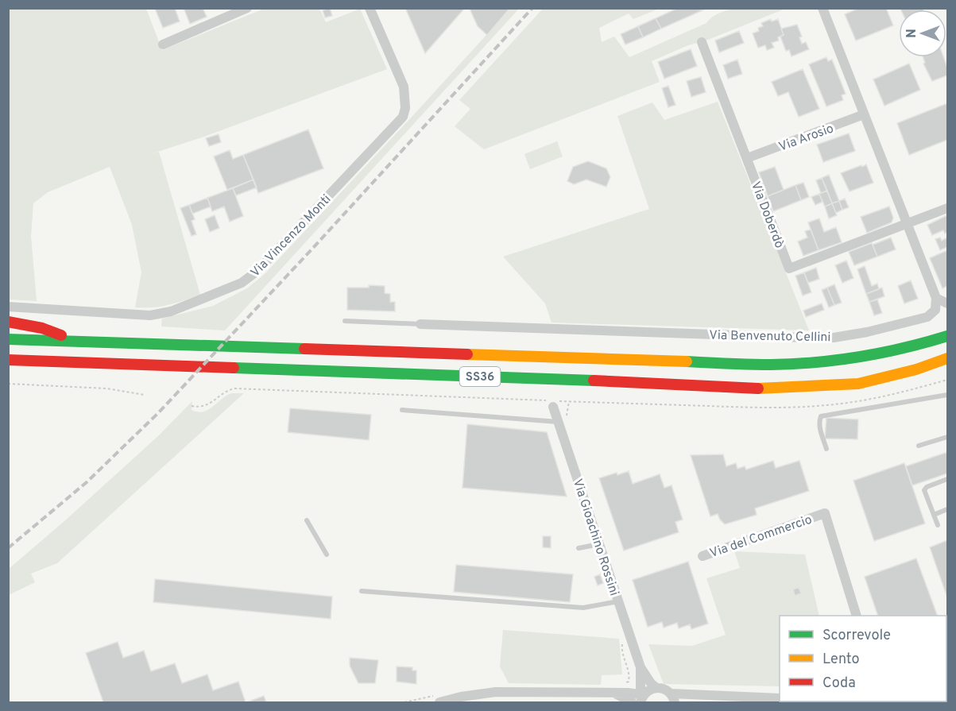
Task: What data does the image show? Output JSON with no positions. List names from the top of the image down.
{
  "streets": {
    "highway": ["SS36"],
    "street": [
      "Via Arosio",
      "Via Doberdò",
      "Via Vincenzo Monti",
      "Via Benvenuto Cellini",
      "Via del Commercio",
      "Via Gioachino Rossini"
    ]
  },
  "crossings": [
    ["Via Arosio", "Via Doberdò"]
  ],
  "legend": ["Scorrevole", "Lento", "Coda"],
  "north": "left"
}
